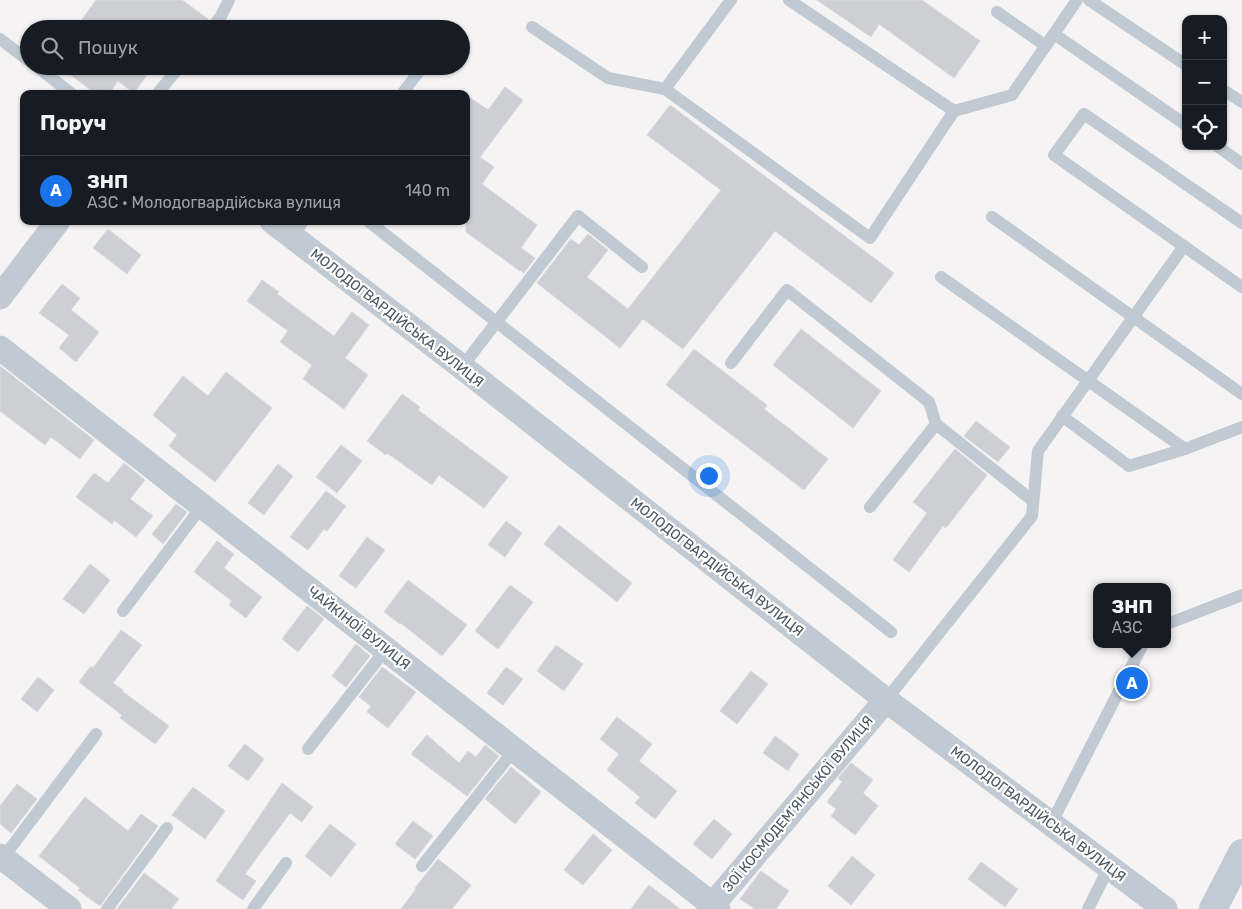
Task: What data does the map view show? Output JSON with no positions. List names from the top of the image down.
{
  "streets": {
    "street": ["МОЛОДОГВАРДІЙСЬКА ВУЛИЦЯ", "ЧАЙКІНОЇ ВУЛИЦЯ", "ЗОЇ КОСМОДЕМ’ЯНСЬКОЇ ВУЛИЦЯ"]
  },
  "crossings": [
    ["МОЛОДОГВАРДІЙСЬКА ВУЛИЦЯ", "ЗОЇ КОСМОДЕМ’ЯНСЬКОЇ ВУЛИЦЯ"],
    ["ЧАЙКІНОЇ ВУЛИЦЯ", "ЗОЇ КОСМОДЕМ’ЯНСЬКОЇ ВУЛИЦЯ"]
  ],
  "page": {
    "map_buttons": ["+", "−"],
    "search": "Пошук",
    "heading": "Поруч",
    "list": [
      {
        "mark": "A",
        "name": "ЗНП",
        "note": "АЗС · Молодогвардійська вулиця",
        "value": "140 m"
      }
    ],
    "popup": ["ЗНП", "АЗС"],
    "pins": "A"
  }
}
